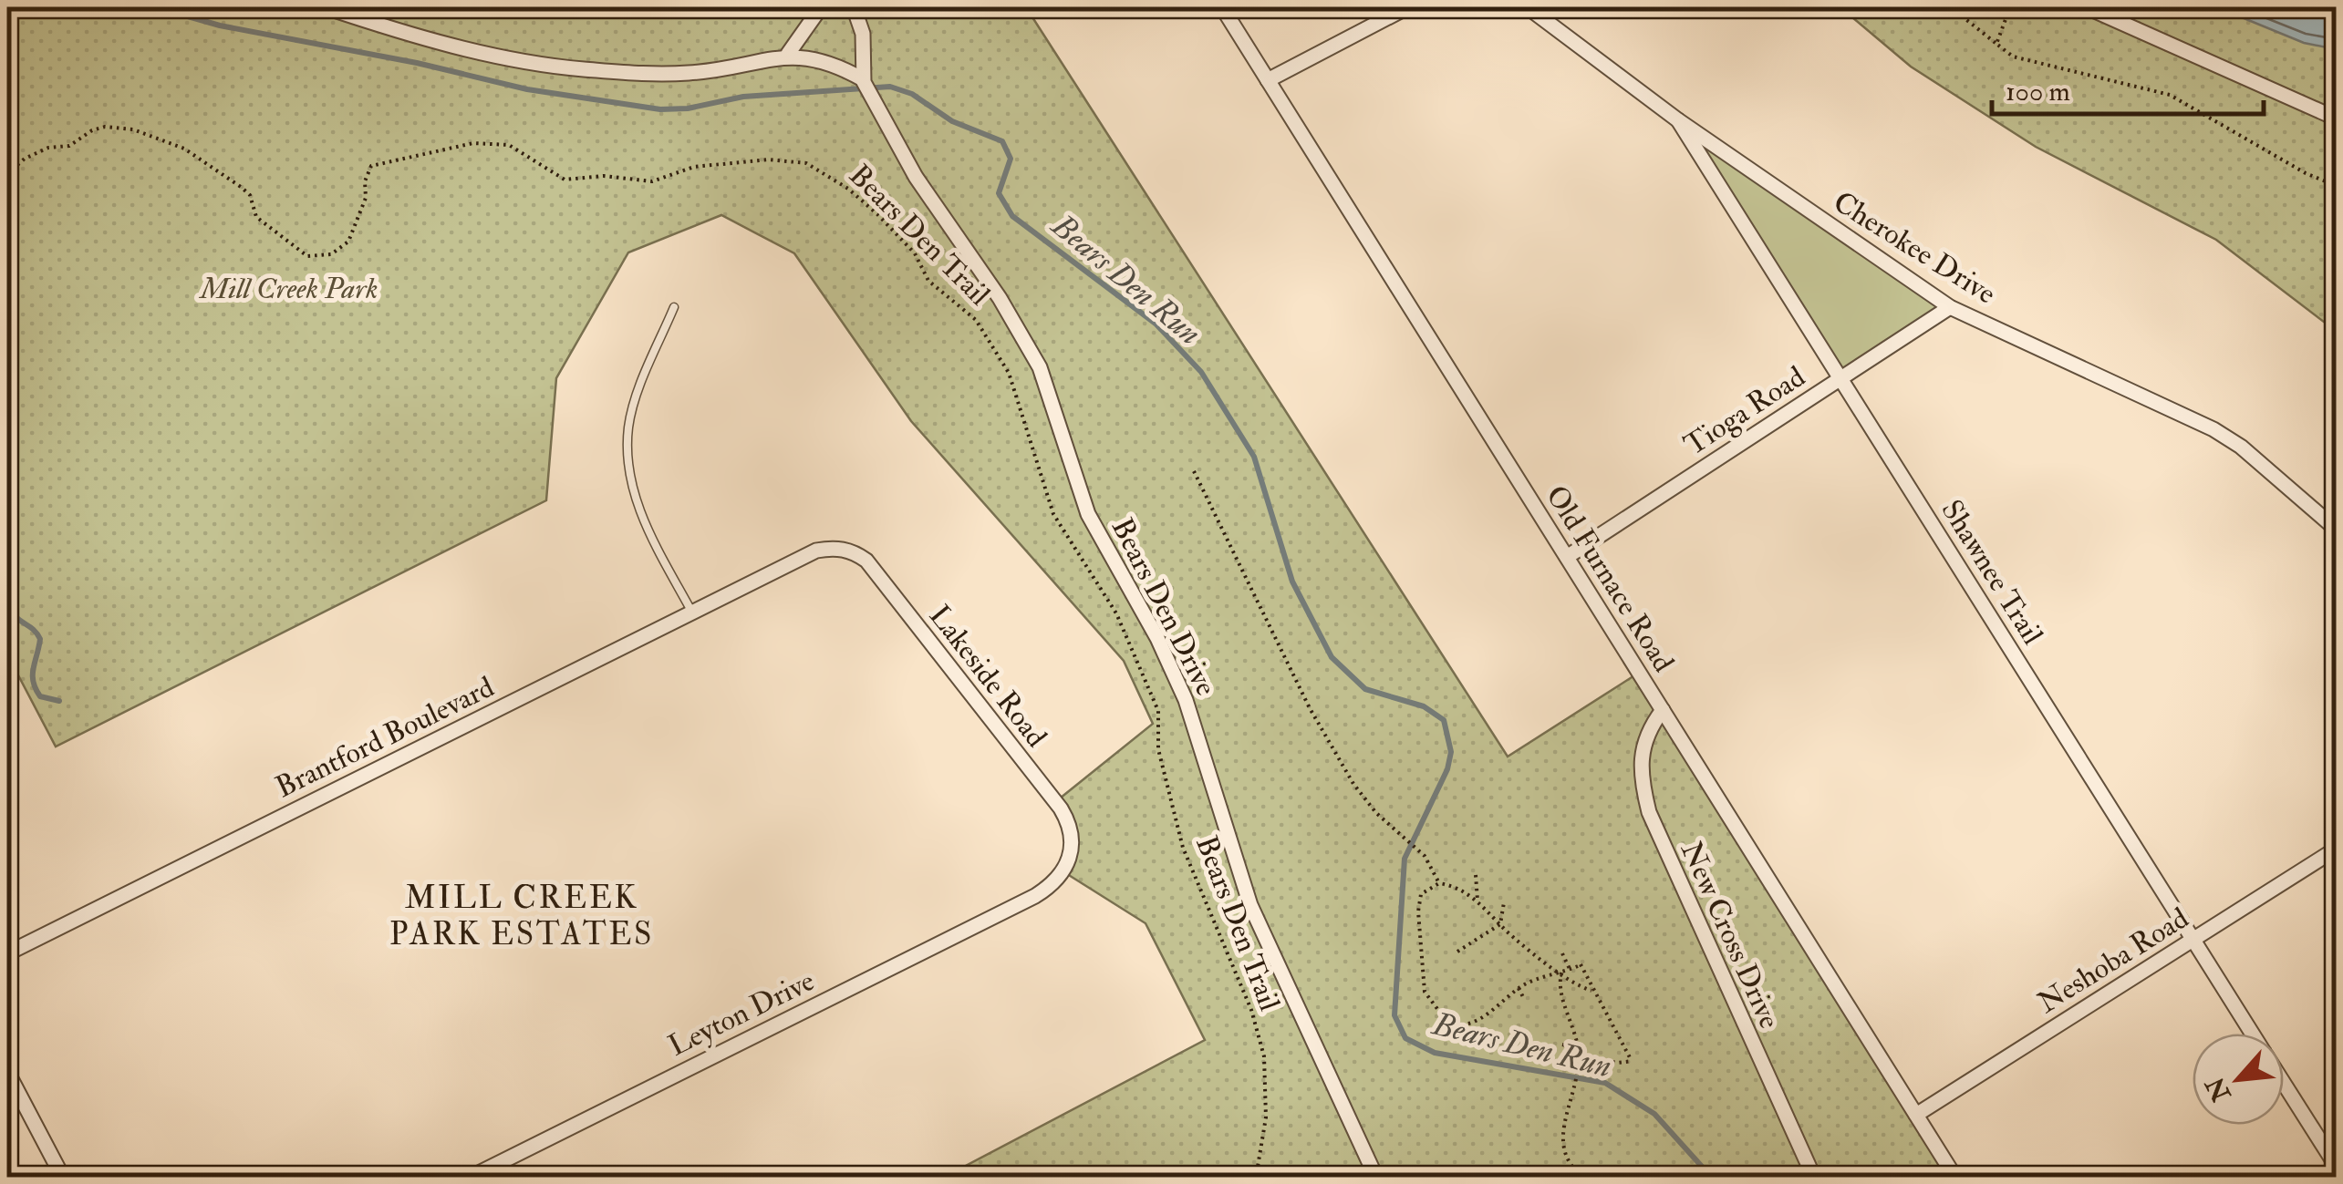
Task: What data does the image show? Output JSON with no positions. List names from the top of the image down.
{
  "streets": {
    "street": [
      "Cherokee Drive",
      "Tioga Road",
      "Shawnee Trail",
      "Old Furnace Road",
      "Bears Den Drive",
      "Lakeside Road",
      "Brantford Boulevard",
      "New Cross Drive",
      "Neshoba Road",
      "Leyton Drive"
    ],
    "path": ["Bears Den Trail"]
  },
  "crossings": [
    ["Cherokee Drive", "Tioga Road"],
    ["Cherokee Drive", "Shawnee Trail"],
    ["Tioga Road", "Shawnee Trail"],
    ["Tioga Road", "Old Furnace Road"],
    ["Shawnee Trail", "Neshoba Road"],
    ["Old Furnace Road", "New Cross Drive"],
    ["Old Furnace Road", "Neshoba Road"],
    ["Lakeside Road", "Brantford Boulevard"],
    ["Lakeside Road", "Leyton Drive"]
  ],
  "districts": ["MILL CREEK PARK ESTATES"],
  "water": ["Bears Den Run"],
  "parks": ["Mill Creek Park"],
  "scale_bar": "100 m",
  "north": "bottom left"
}
